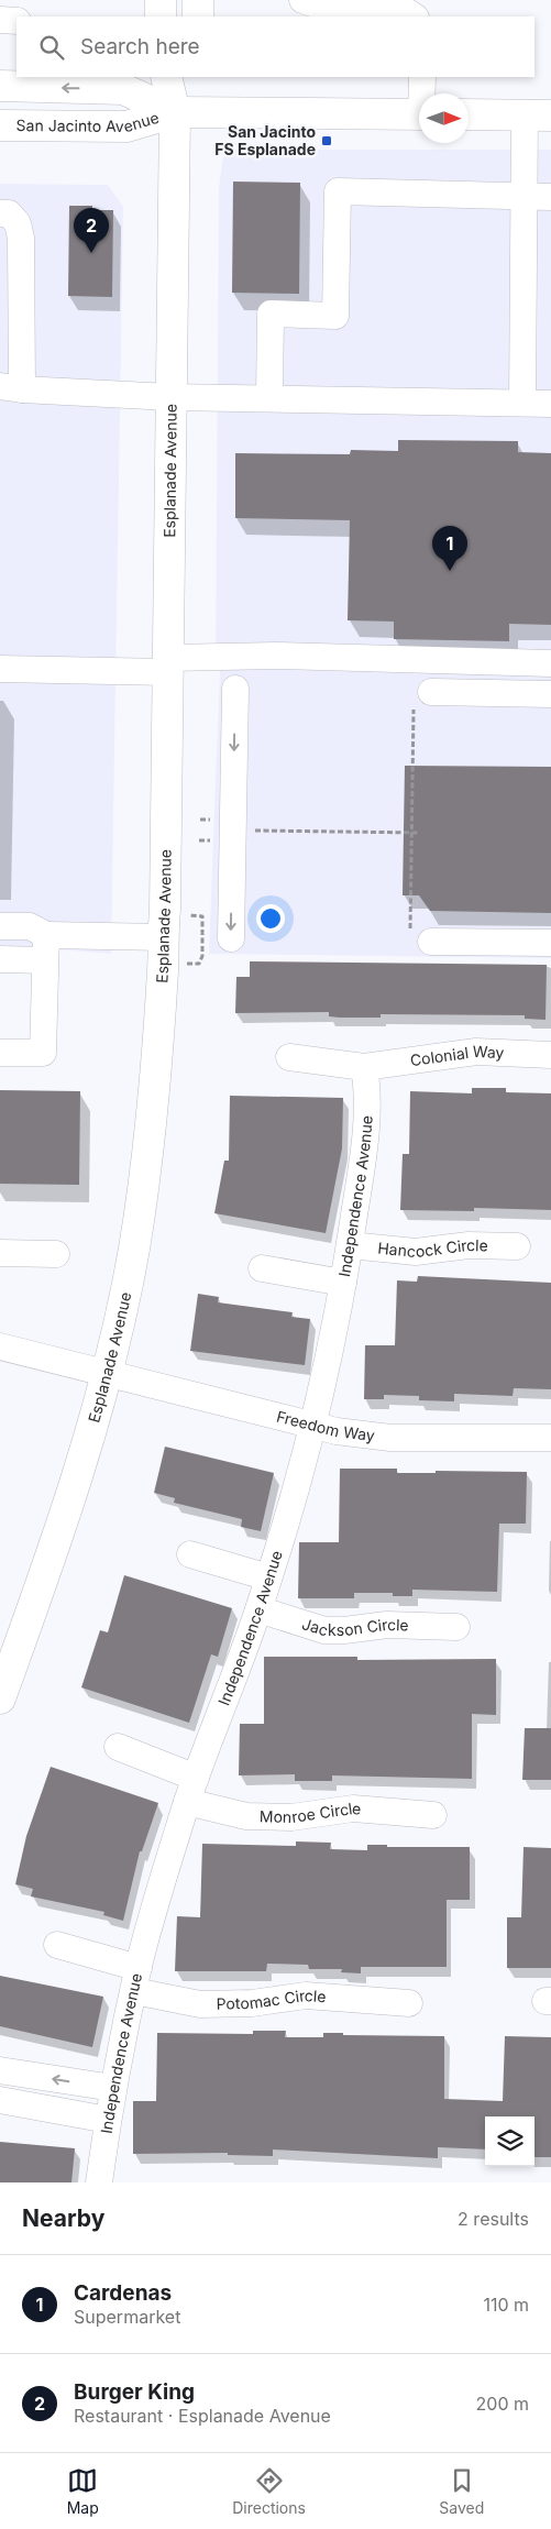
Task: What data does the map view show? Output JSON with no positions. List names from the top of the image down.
{
  "streets": {
    "main road": ["San Jacinto Avenue", "Esplanade Avenue"],
    "street": [
      "Colonial Way",
      "Independence Avenue",
      "Hancock Circle",
      "Freedom Way",
      "Jackson Circle",
      "Monroe Circle",
      "Potomac Circle"
    ]
  },
  "crossings": [
    ["San Jacinto Avenue", "Esplanade Avenue"],
    ["Esplanade Avenue", "Freedom Way"],
    ["Colonial Way", "Independence Avenue"],
    ["Independence Avenue", "Hancock Circle"],
    ["Independence Avenue", "Freedom Way"],
    ["Independence Avenue", "Jackson Circle"],
    ["Independence Avenue", "Monroe Circle"],
    ["Independence Avenue", "Potomac Circle"]
  ],
  "places": {
    "transit": ["San Jacinto FS Esplanade"]
  },
  "north": "right",
  "page": {
    "search": "Search here",
    "pins": ["2", "1"],
    "heading": ["Nearby", "2 results"],
    "list": [
      {
        "mark": "1",
        "name": "Cardenas",
        "note": "Supermarket",
        "value": "110 m"
      },
      {
        "mark": "2",
        "name": "Burger King",
        "note": "Restaurant · Esplanade Avenue",
        "value": "200 m"
      }
    ],
    "nav": ["Map", "Directions", "Saved"]
  }
}
